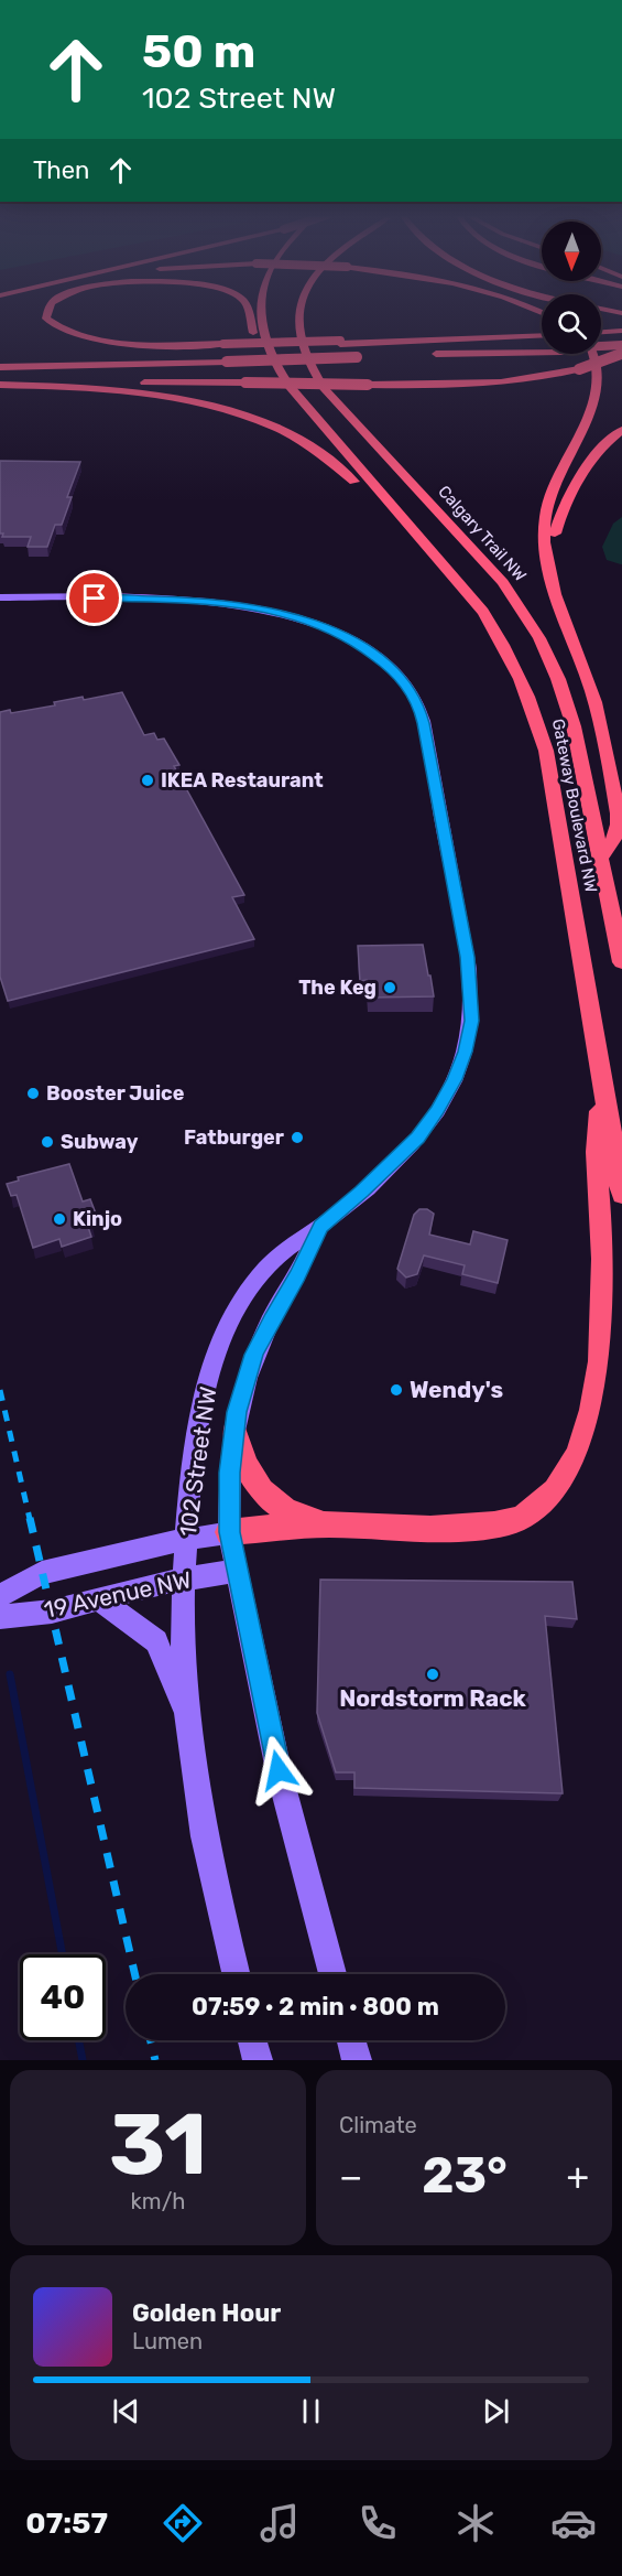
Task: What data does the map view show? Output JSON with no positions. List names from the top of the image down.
{
  "streets": {
    "highway": ["Calgary Trail NW", "Gateway Boulevard NW"],
    "street": ["102 Street NW", "19 Avenue NW"]
  },
  "crossings": [
    ["102 Street NW", "19 Avenue NW"]
  ],
  "places": [
    "IKEA Restaurant",
    "The Keg",
    "Booster Juice",
    "Fatburger",
    "Subway",
    "Kinjo",
    "Wendy's",
    "Nordstorm Rack"
  ],
  "north": "bottom",
  "page": {
    "turn": ["50 m", "102 Street NW"],
    "then": "Then",
    "limit": "40",
    "trip": "07:59 · 2 min · 800 m",
    "tile": [
      ["31", "km/h"],
      "Climate"
    ],
    "heat": ["−", "23°", "+"],
    "song": ["Golden Hour", "Lumen"],
    "tabs": "07:57"
  }
}
